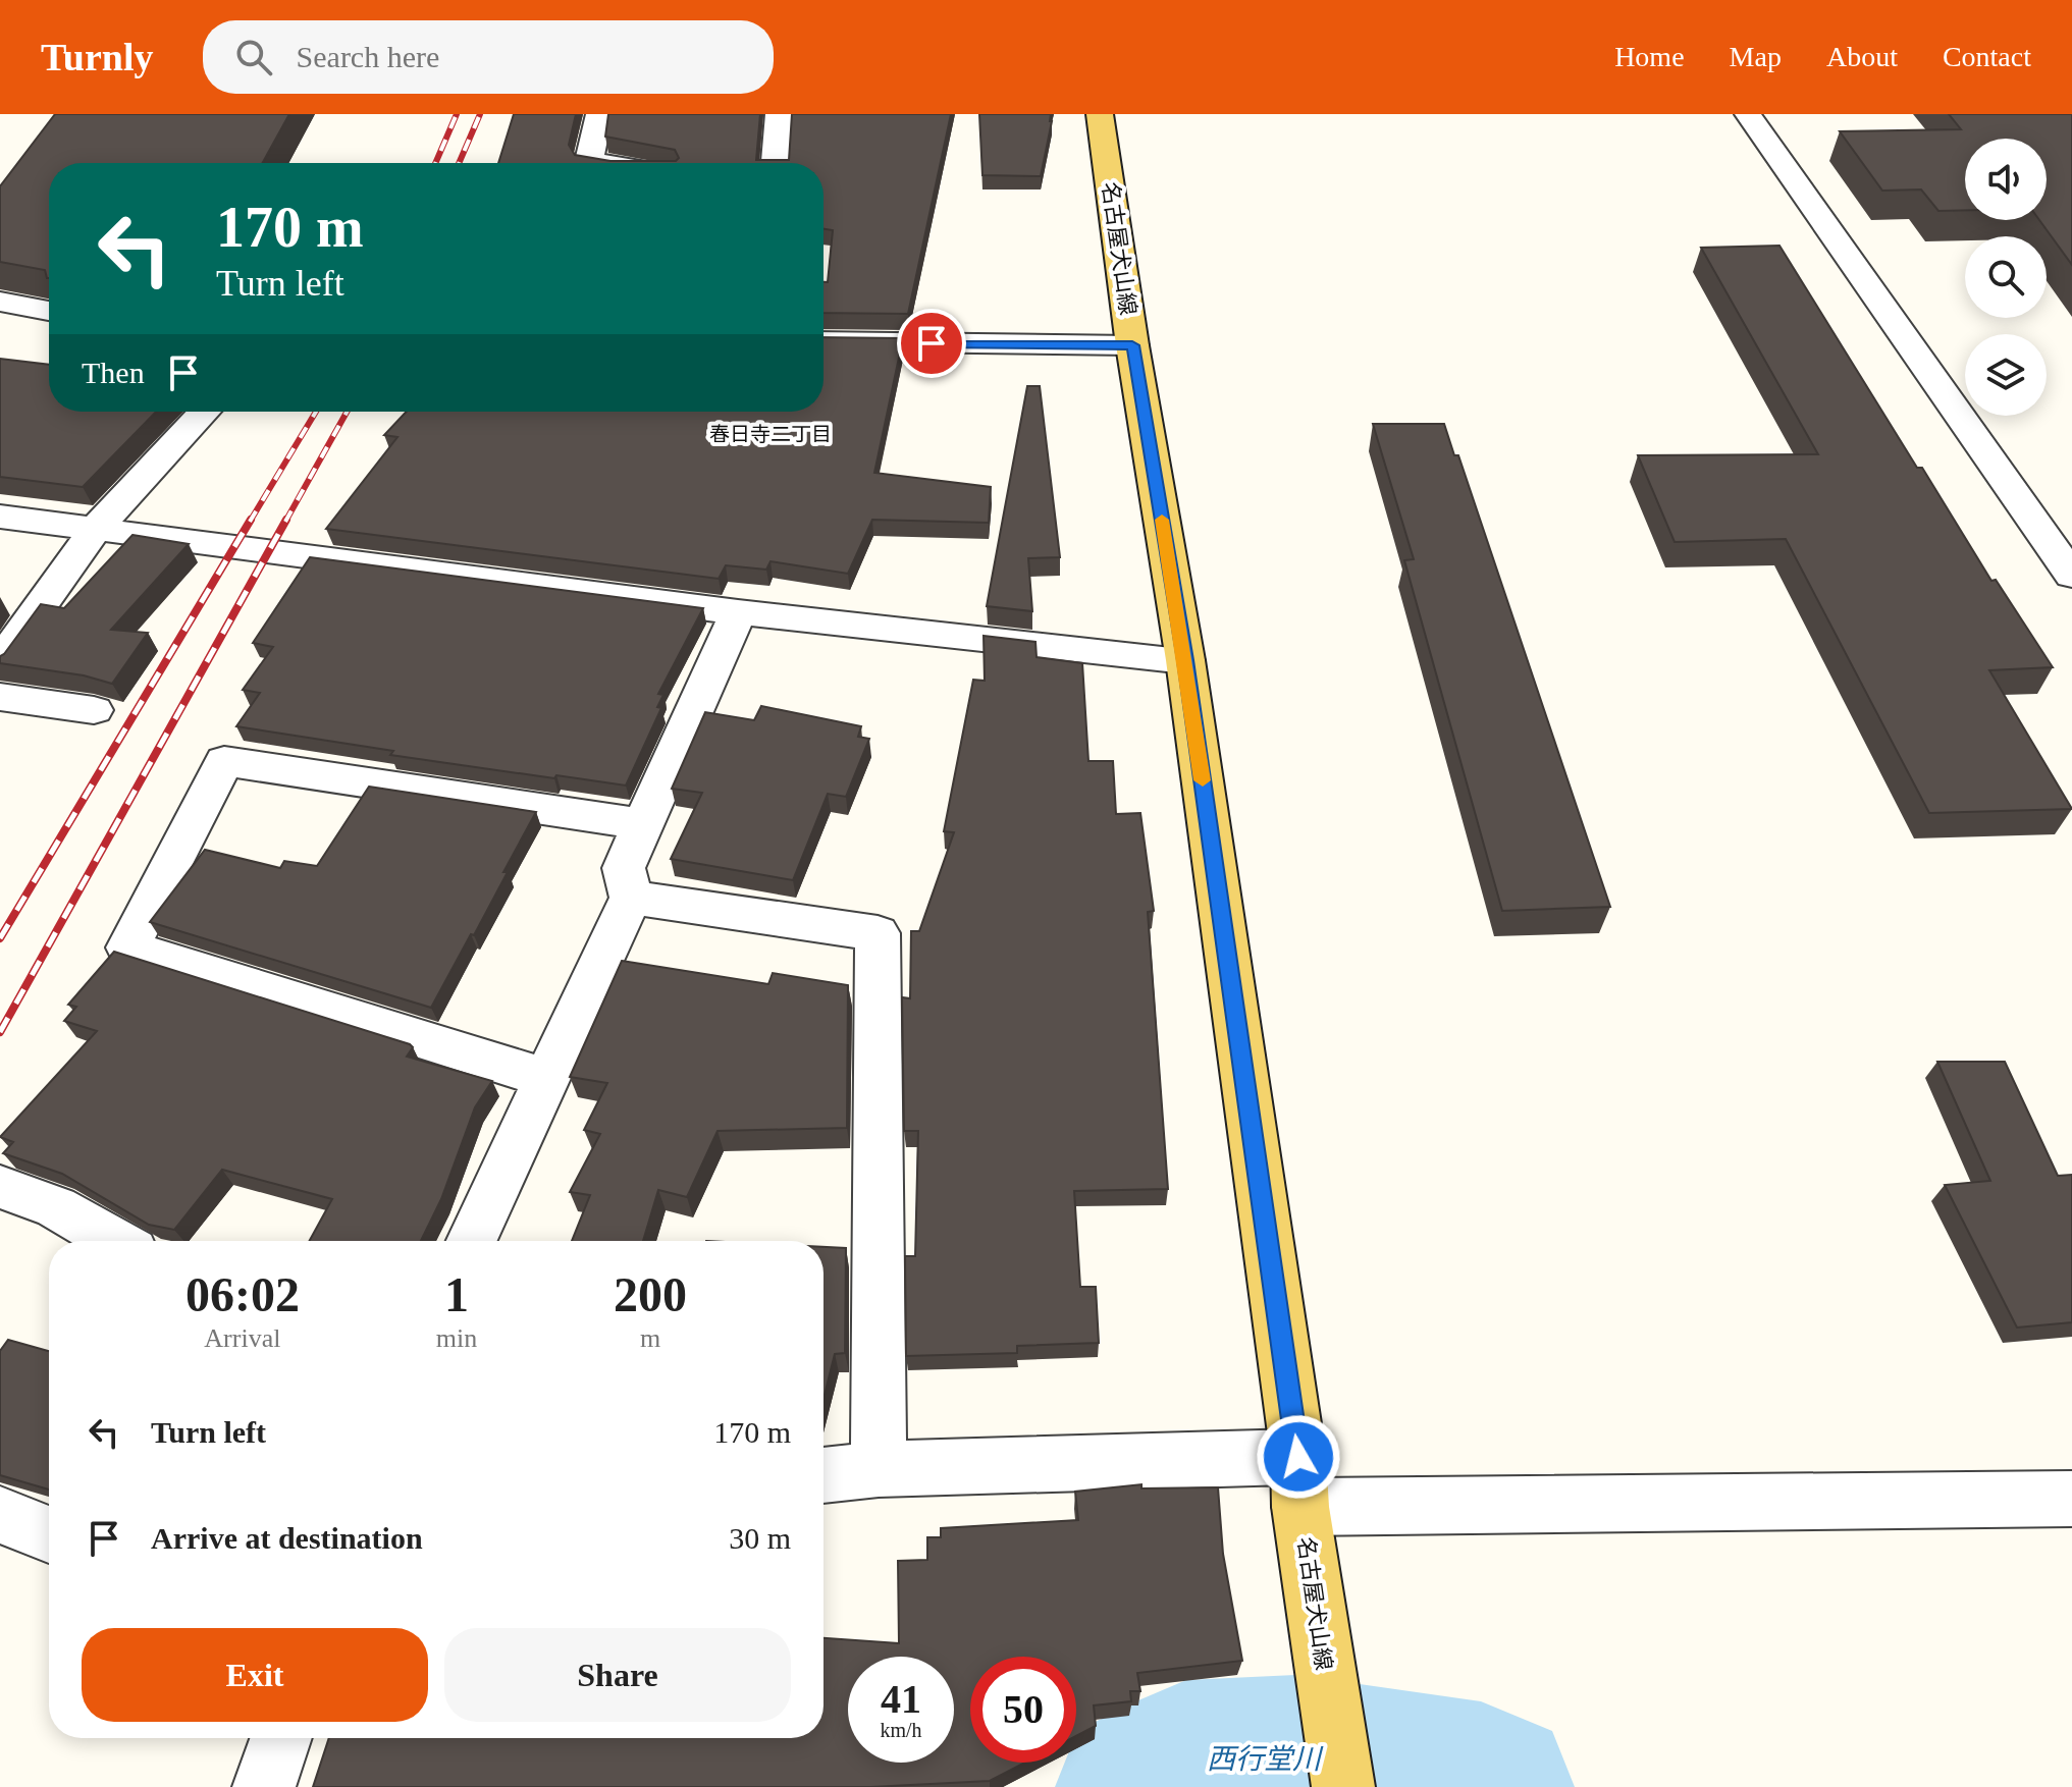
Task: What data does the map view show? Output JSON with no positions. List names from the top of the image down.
{
  "streets": {
    "main road": ["名古屋犬山線"]
  },
  "districts": ["春日寺二丁目"],
  "water": ["西行堂川"],
  "page": {
    "header": "Turnly",
    "search": "Search here",
    "nav": [
      "Home",
      "Map",
      "About",
      "Contact"
    ],
    "turn": ["170 m", "Turn left"],
    "then": "Then",
    "eta": [
      "06:02",
      "Arrival",
      "1",
      "min",
      "200",
      "m"
    ],
    "list": [
      {
        "name": "Turn left",
        "value": "170 m"
      },
      {
        "name": "Arrive at destination",
        "value": "30 m"
      }
    ],
    "buttons": ["Exit", "Share"],
    "speed": "41 km/h",
    "limit": "50"
  }
}
